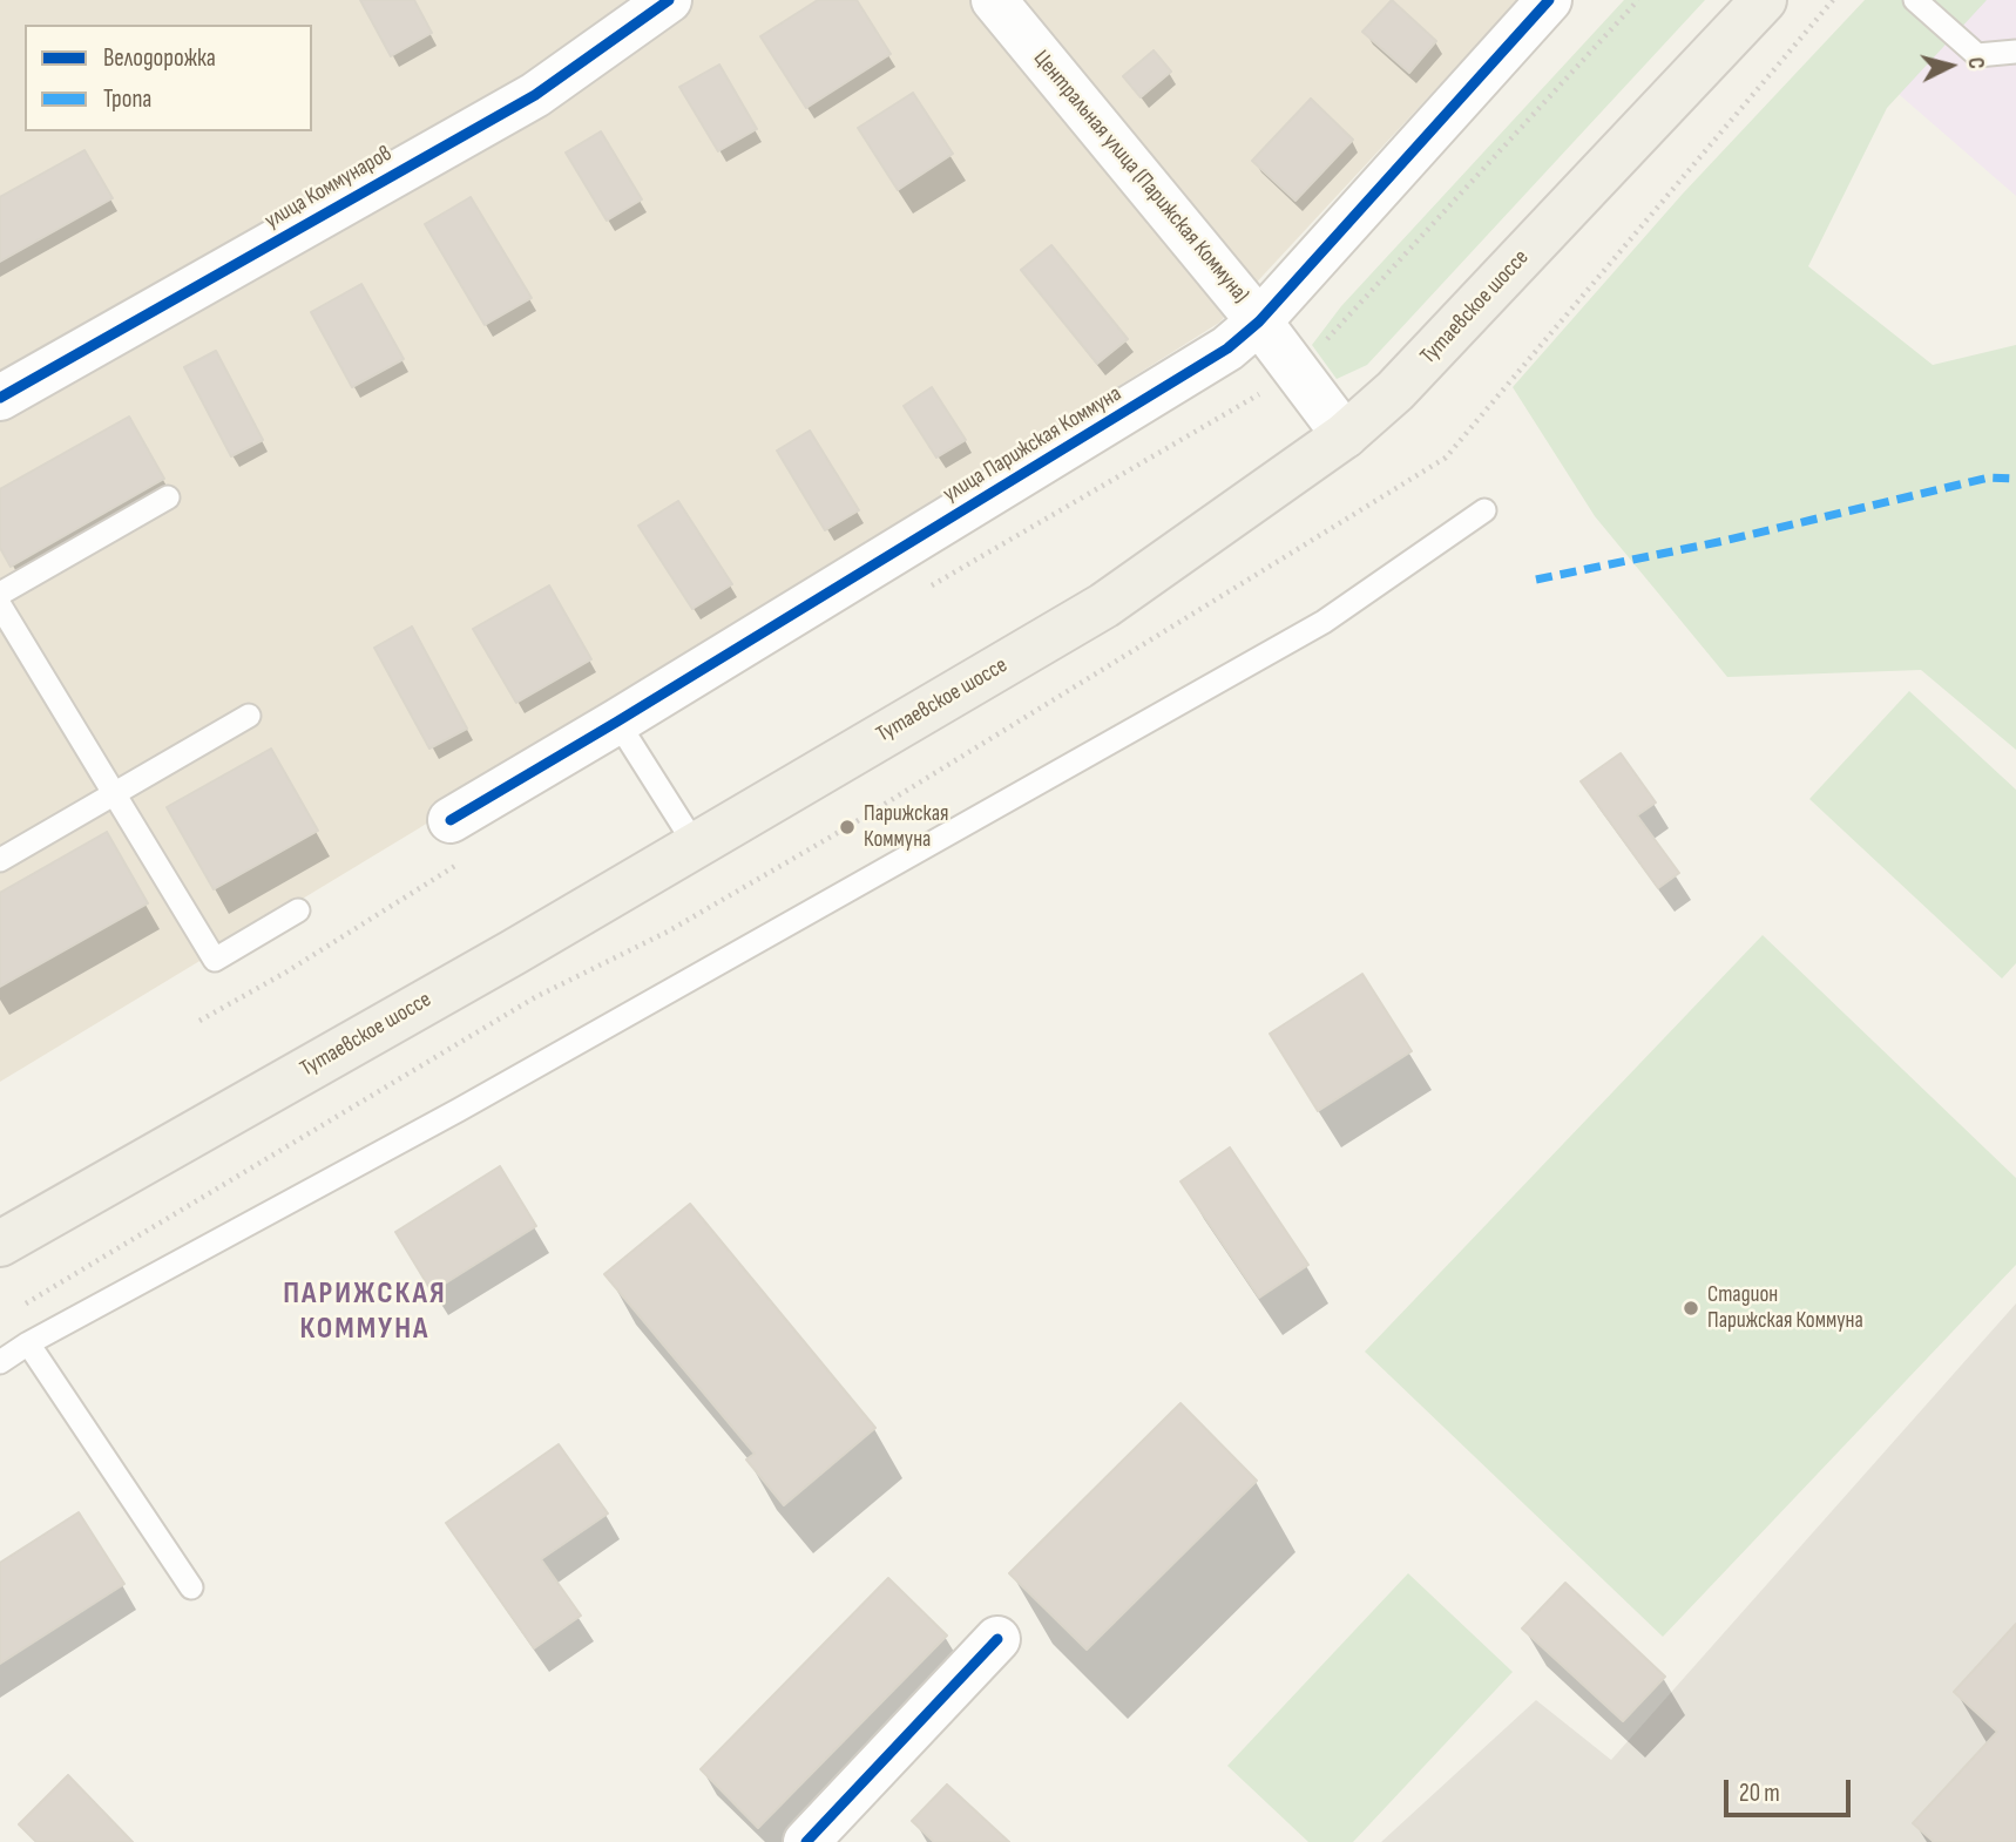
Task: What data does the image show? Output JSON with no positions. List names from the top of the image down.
{
  "streets": {
    "main road": ["Тутаевское шоссе"],
    "street": ["Центральная улица (Парижская Коммуна)", "улица Коммунаров", "улица Парижская Коммуна"]
  },
  "crossings": [
    ["Центральная улица (Парижская Коммуна)", "Тутаевское шоссе"],
    ["Центральная улица (Парижская Коммуна)", "улица Парижская Коммуна"]
  ],
  "districts": ["ПАРИЖСКАЯ КОММУНА"],
  "places": ["Парижская Коммуна", "Стадион Парижская Коммуна"],
  "legend": ["Велодорожка", "Тропа"],
  "scale_bar": "20 m",
  "north": "right"
}
